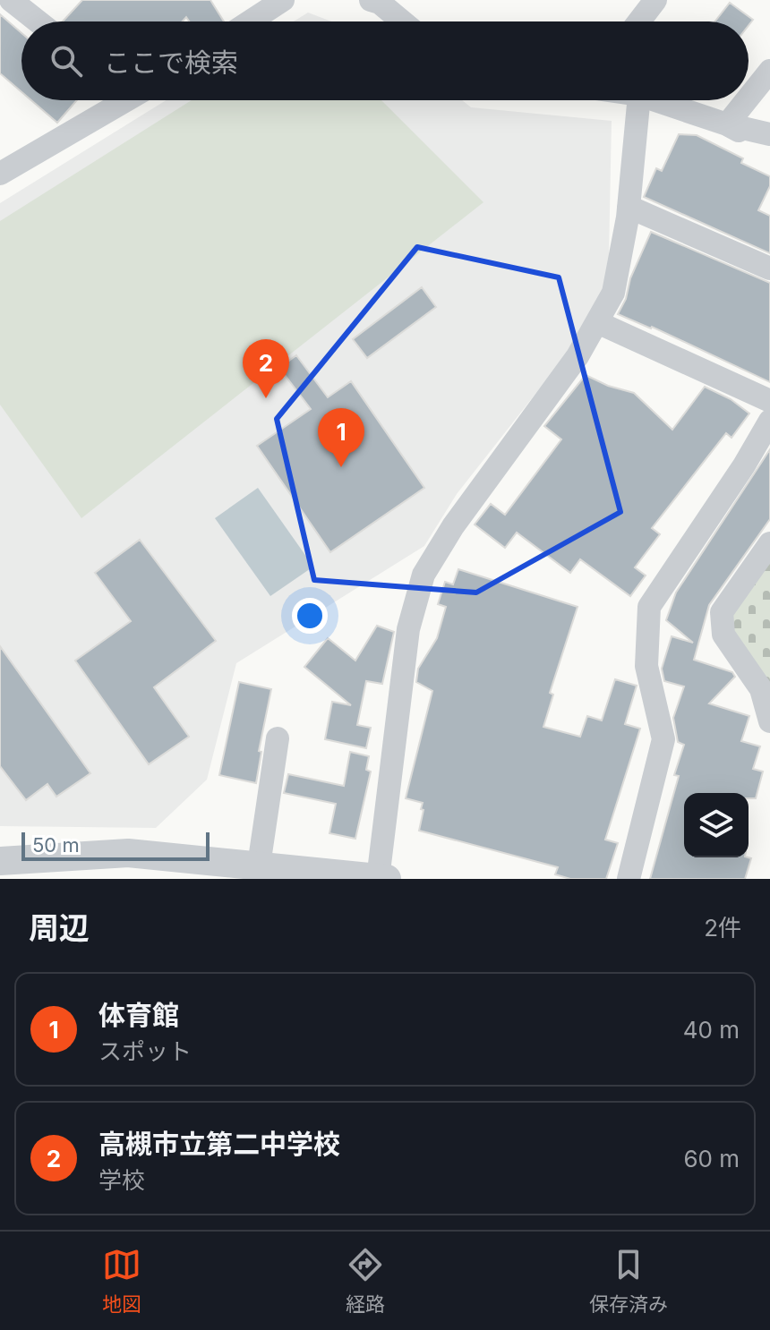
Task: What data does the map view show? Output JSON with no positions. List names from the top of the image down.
{
  "scale_bar": "50 m",
  "page": {
    "search": "ここで検索",
    "pins": ["2", "1"],
    "scale": "50 m",
    "heading": ["周辺", "2件"],
    "list": [
      {
        "mark": "1",
        "name": "体育館",
        "note": "スポット",
        "value": "40 m"
      },
      {
        "mark": "2",
        "name": "高槻市立第二中学校",
        "note": "学校",
        "value": "60 m"
      }
    ],
    "nav": ["地図", "経路", "保存済み"]
  }
}
